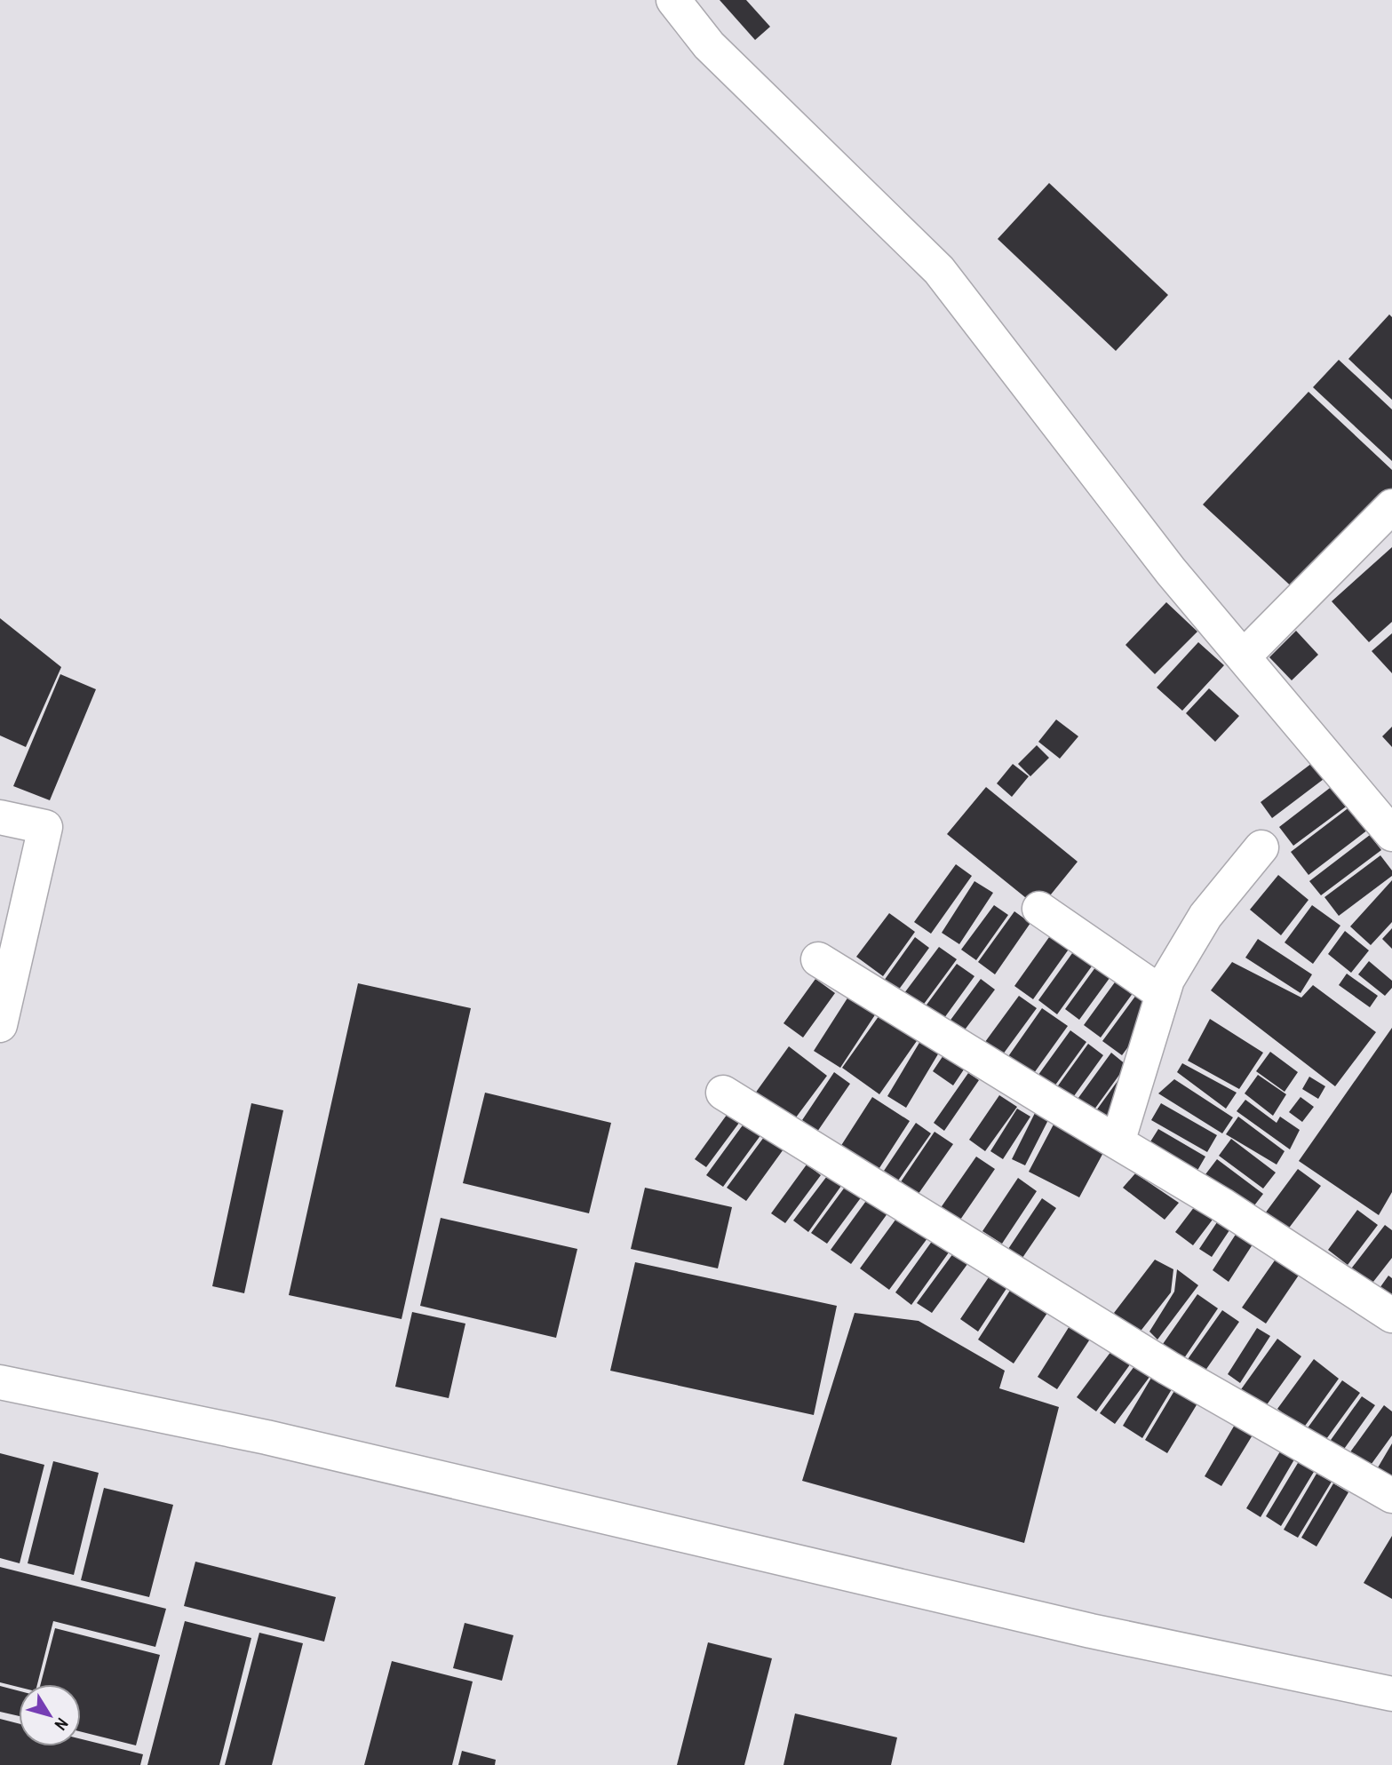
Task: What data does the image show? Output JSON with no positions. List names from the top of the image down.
{
  "north": "bottom right"
}
